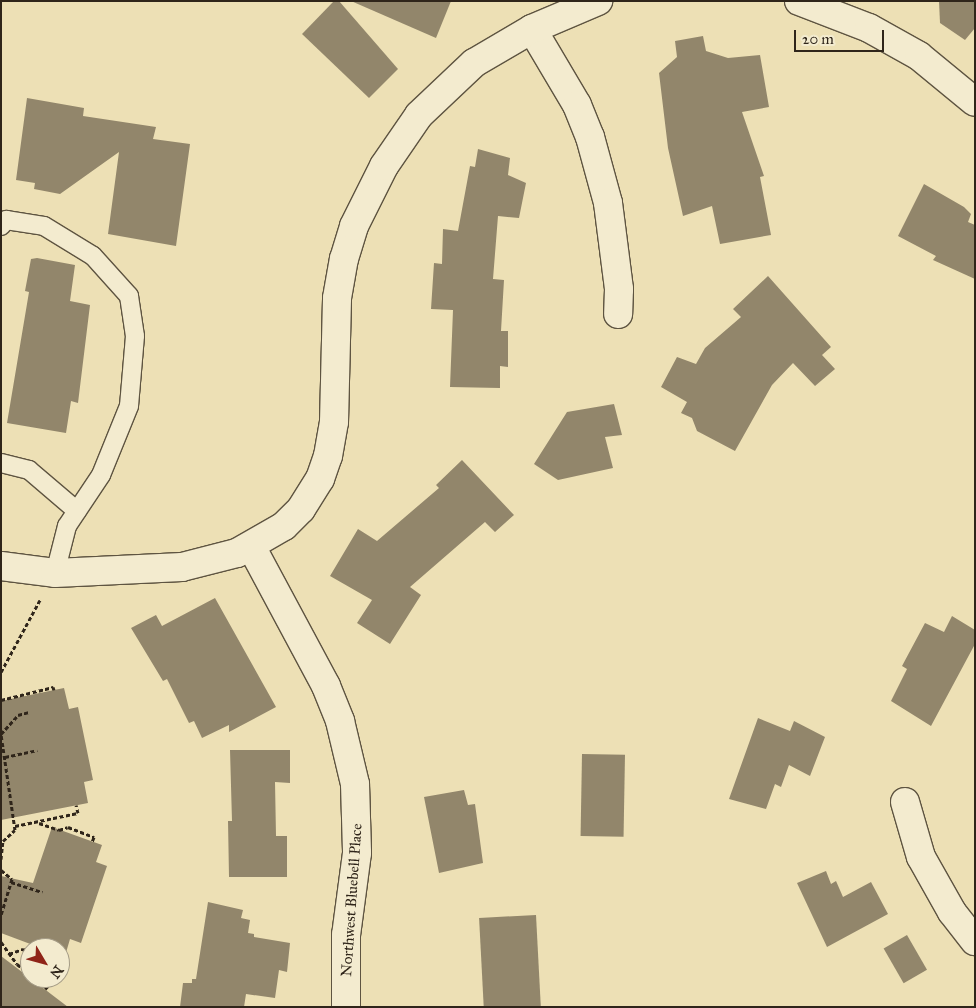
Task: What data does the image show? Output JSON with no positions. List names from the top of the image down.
{
  "streets": {
    "street": ["Northwest Bluebell Place"]
  },
  "scale_bar": "20 m",
  "north": "bottom right"
}
